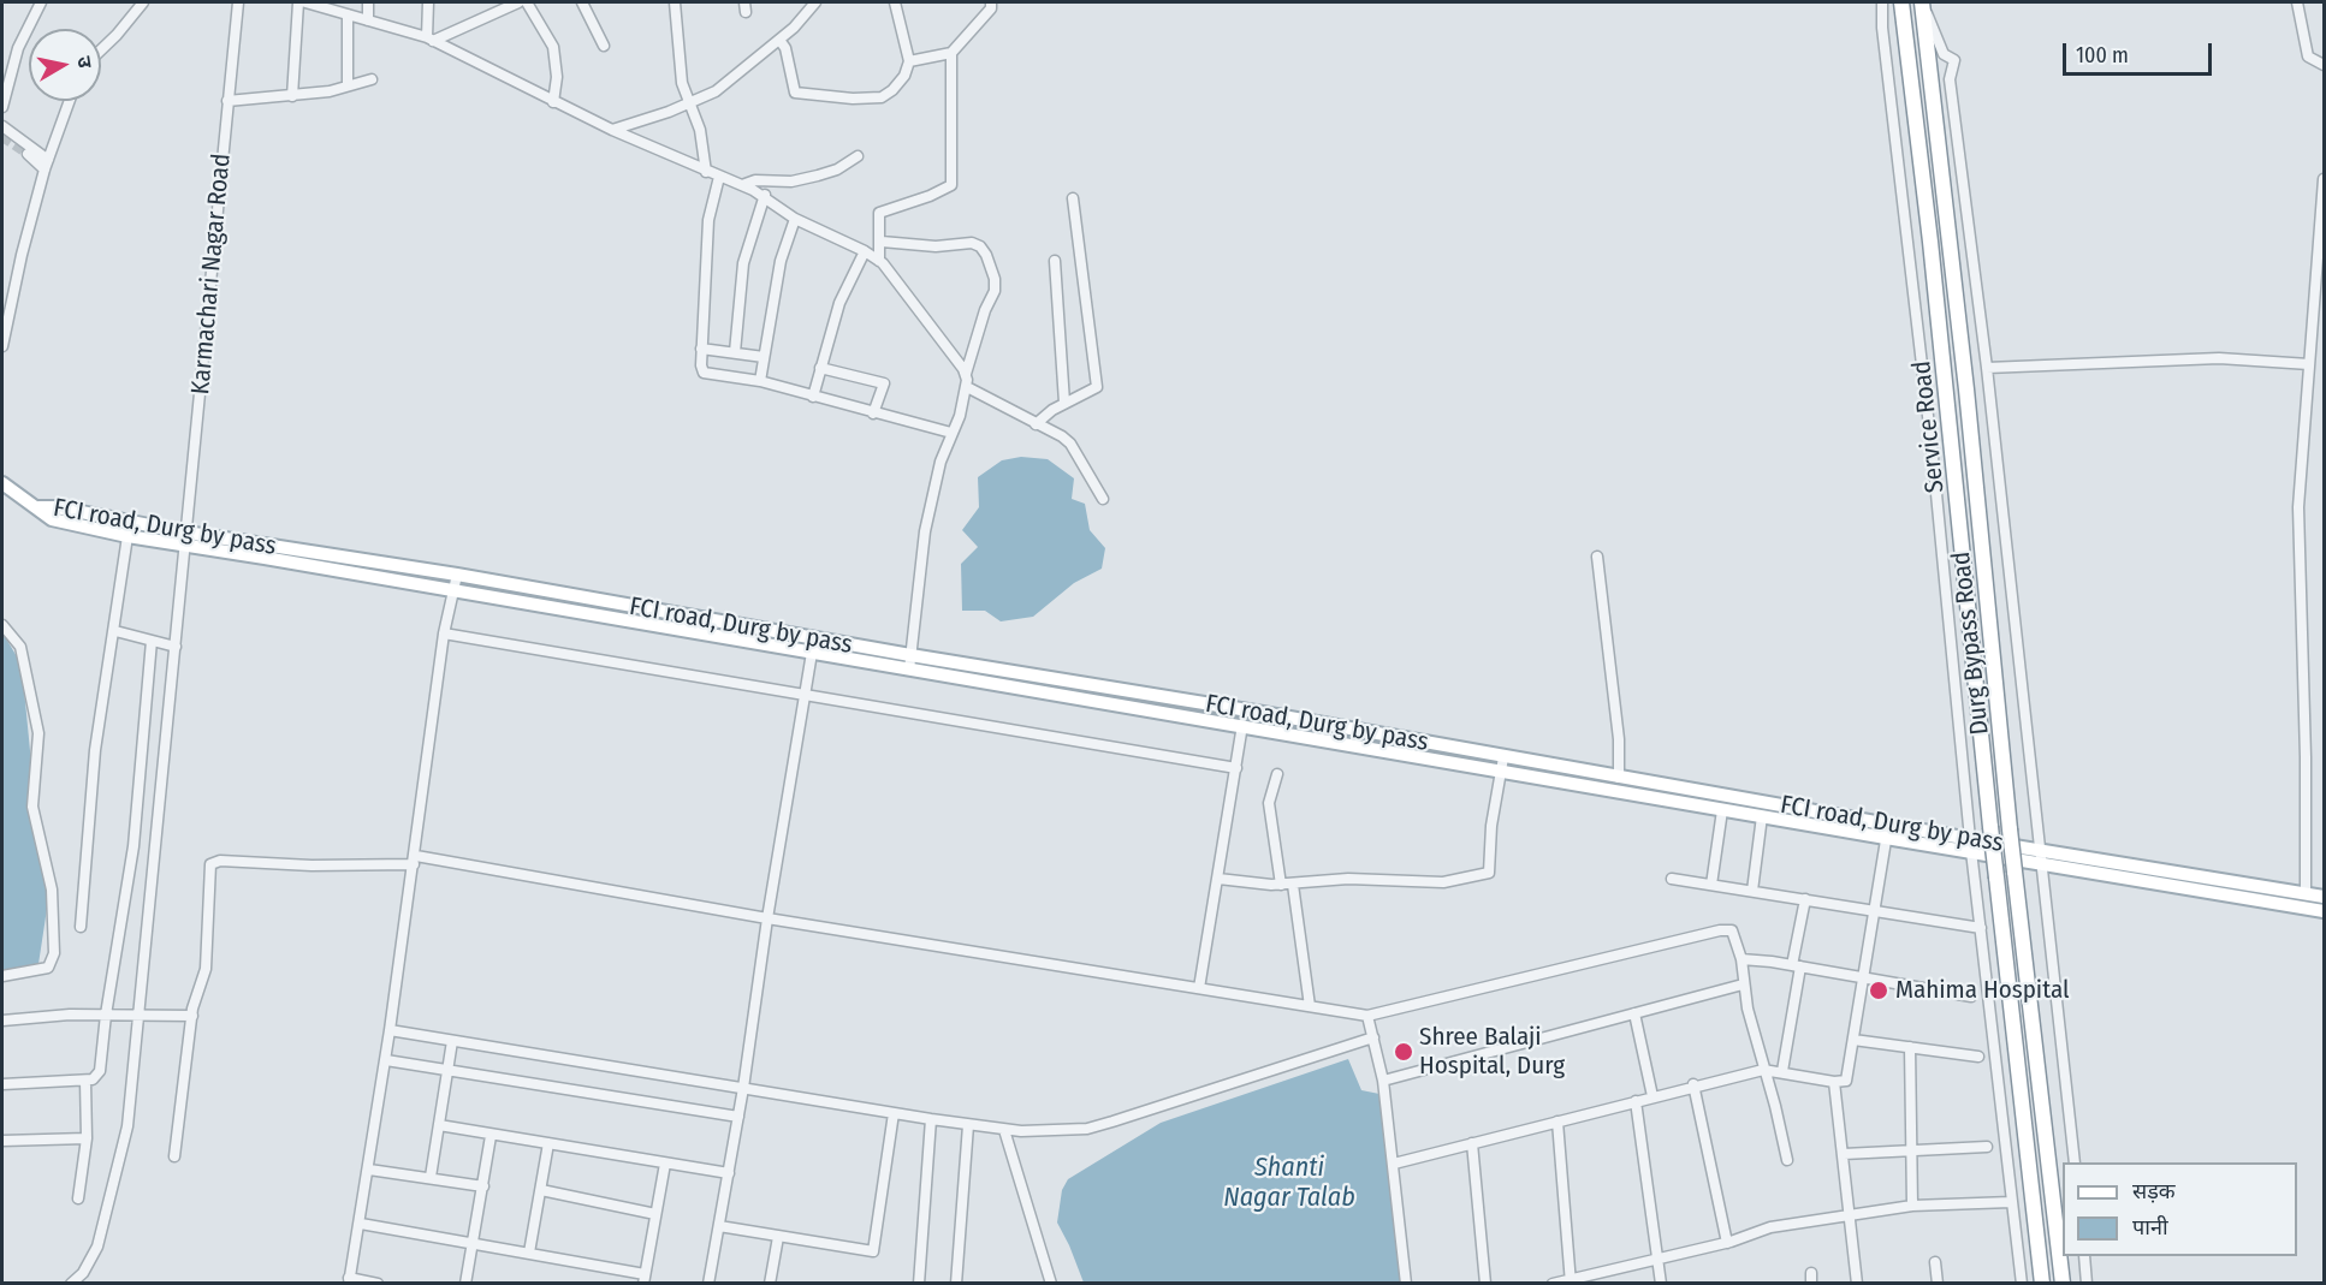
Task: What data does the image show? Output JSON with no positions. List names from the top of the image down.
{
  "streets": {
    "highway": ["Durg Bypass Road"],
    "main road": ["FCI road, Durg by pass"],
    "street": ["Karmachari Nagar Road", "Service Road"]
  },
  "crossings": [
    ["Karmachari Nagar Road", "FCI road, Durg by pass"],
    ["Service Road", "FCI road, Durg by pass"]
  ],
  "water": ["Shanti Nagar Talab"],
  "places": ["Mahima Hospital", "Shree Balaji Hospital, Durg"],
  "legend": ["सड़क", "पानी"],
  "scale_bar": "100 m",
  "north": "right"
}
